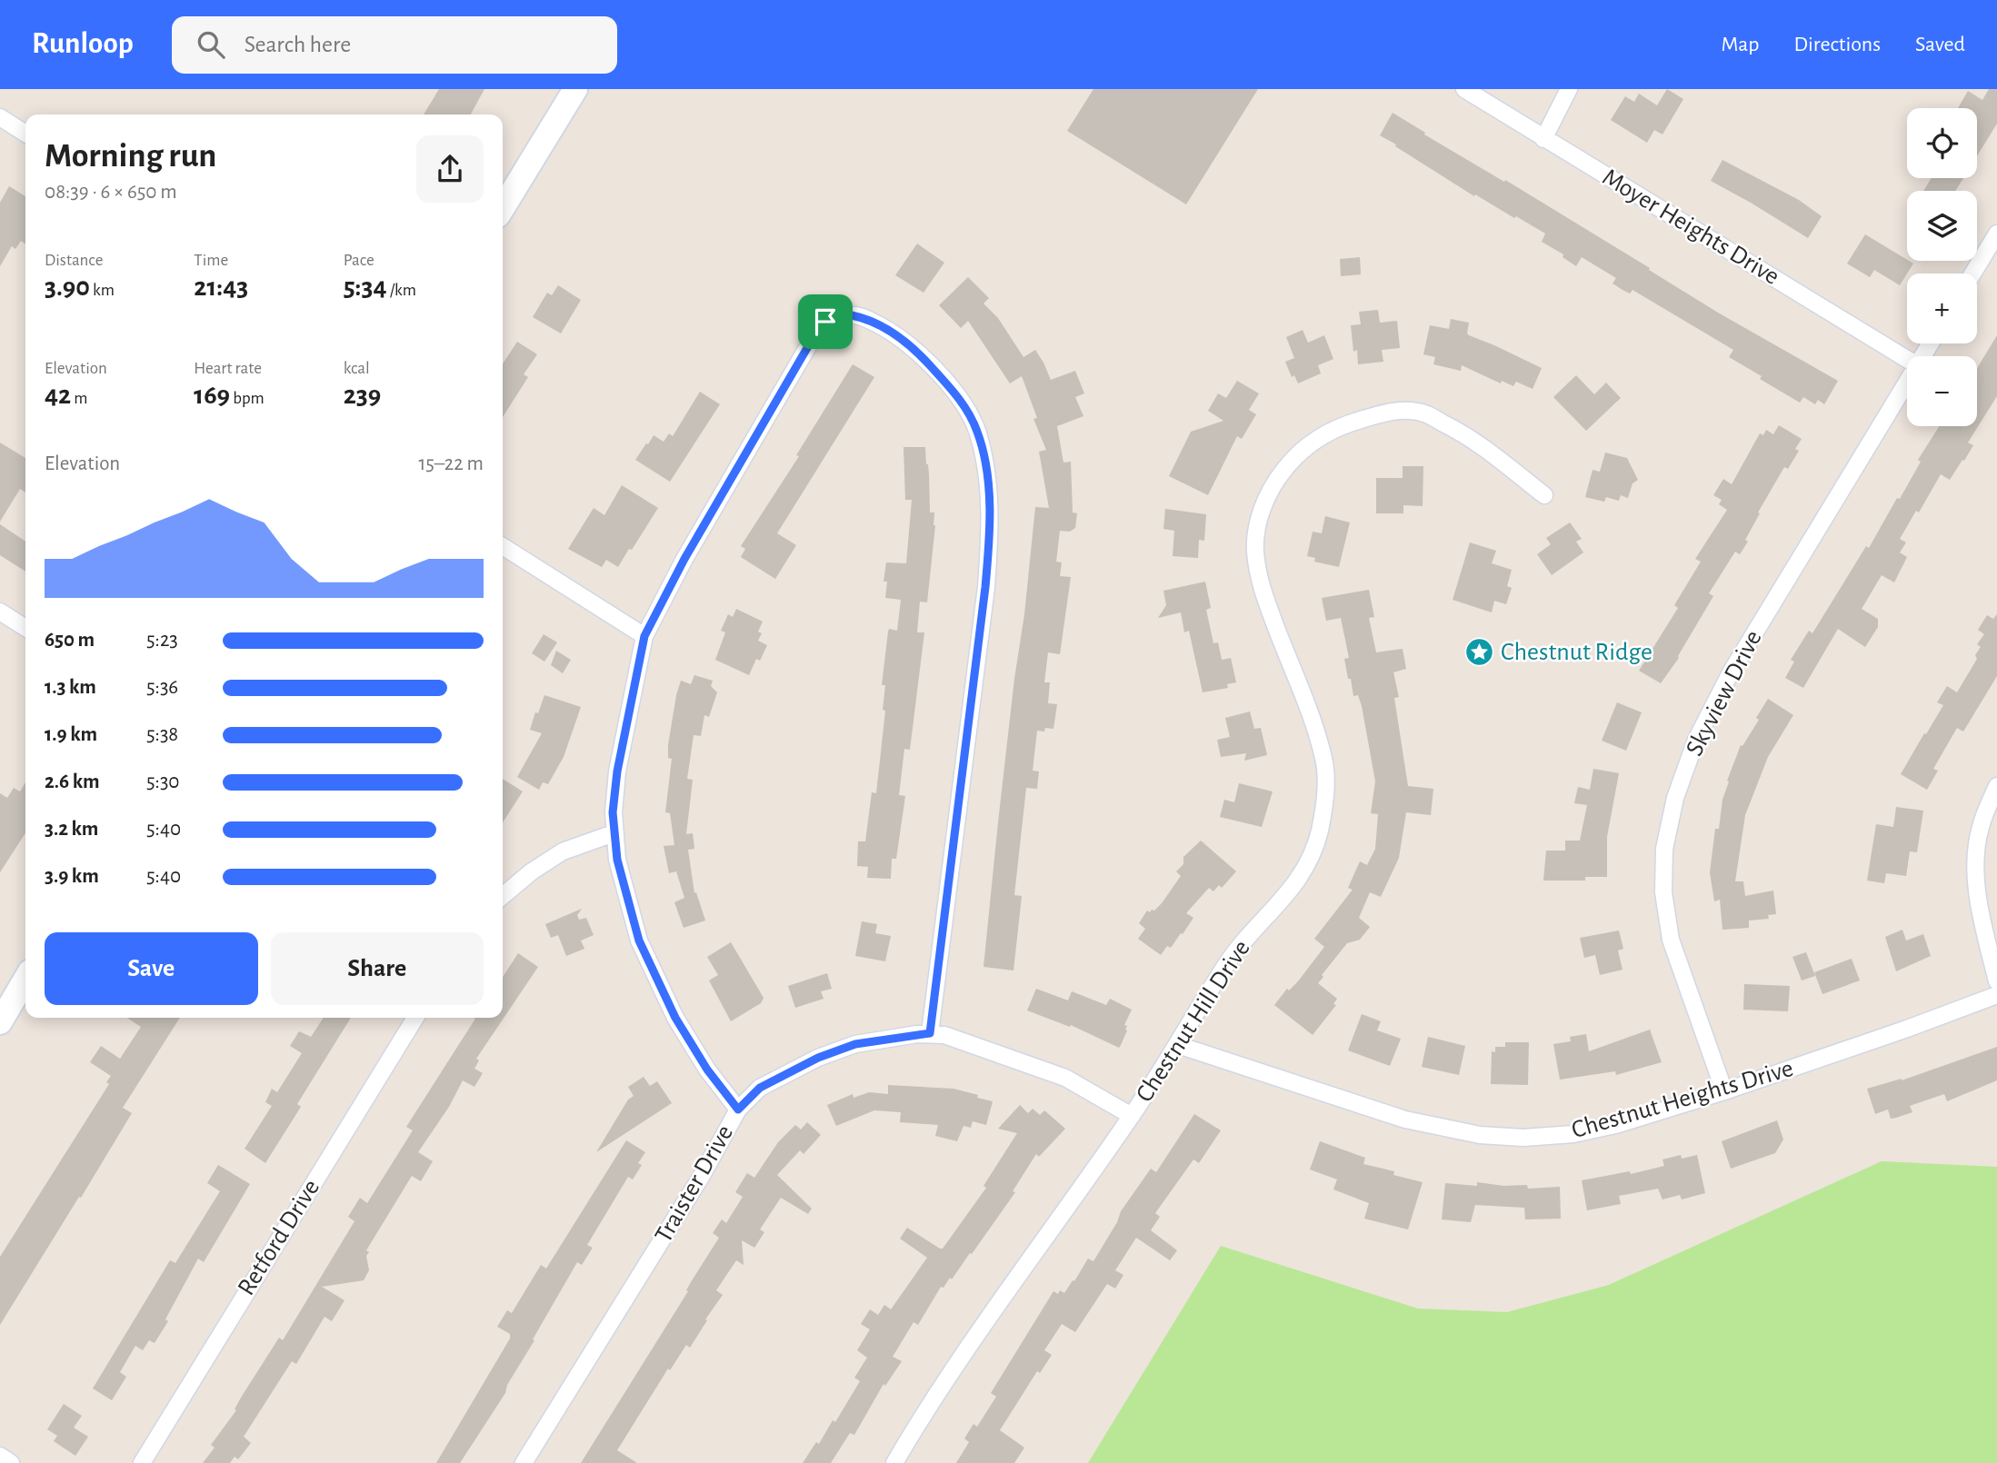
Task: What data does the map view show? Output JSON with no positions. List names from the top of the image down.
{
  "streets": {
    "street": [
      "Moyer Heights Drive",
      "Skyview Drive",
      "Chestnut Hill Drive",
      "Chestnut Heights Drive",
      "Traister Drive",
      "Retford Drive"
    ]
  },
  "crossings": [
    ["Skyview Drive", "Chestnut Heights Drive"],
    ["Chestnut Hill Drive", "Chestnut Heights Drive"],
    ["Chestnut Hill Drive", "Traister Drive"]
  ],
  "places": {
    "place": ["Chestnut Ridge"]
  },
  "page": {
    "header": "Runloop",
    "search": "Search here",
    "nav": ["Map", "Directions", "Saved"],
    "map_buttons": ["+", "−"],
    "heading": ["Morning run", "08:39 · 6 × 650 m"],
    "stats": [
      ["Distance", "3.90 km"],
      ["Time", "21:43"],
      ["Pace", "5:34 /km"],
      ["Elevation", "42 m"],
      ["Heart rate", "169 bpm"],
      ["kcal", "239"]
    ],
    "chart": ["Elevation", "15–22 m"],
    "list": [
      {
        "name": "650 m",
        "note": "5:23"
      },
      {
        "name": "1.3 km",
        "note": "5:36"
      },
      {
        "name": "1.9 km",
        "note": "5:38"
      },
      {
        "name": "2.6 km",
        "note": "5:30"
      },
      {
        "name": "3.2 km",
        "note": "5:40"
      },
      {
        "name": "3.9 km",
        "note": "5:40"
      }
    ],
    "buttons": ["Save", "Share"]
  }
}
